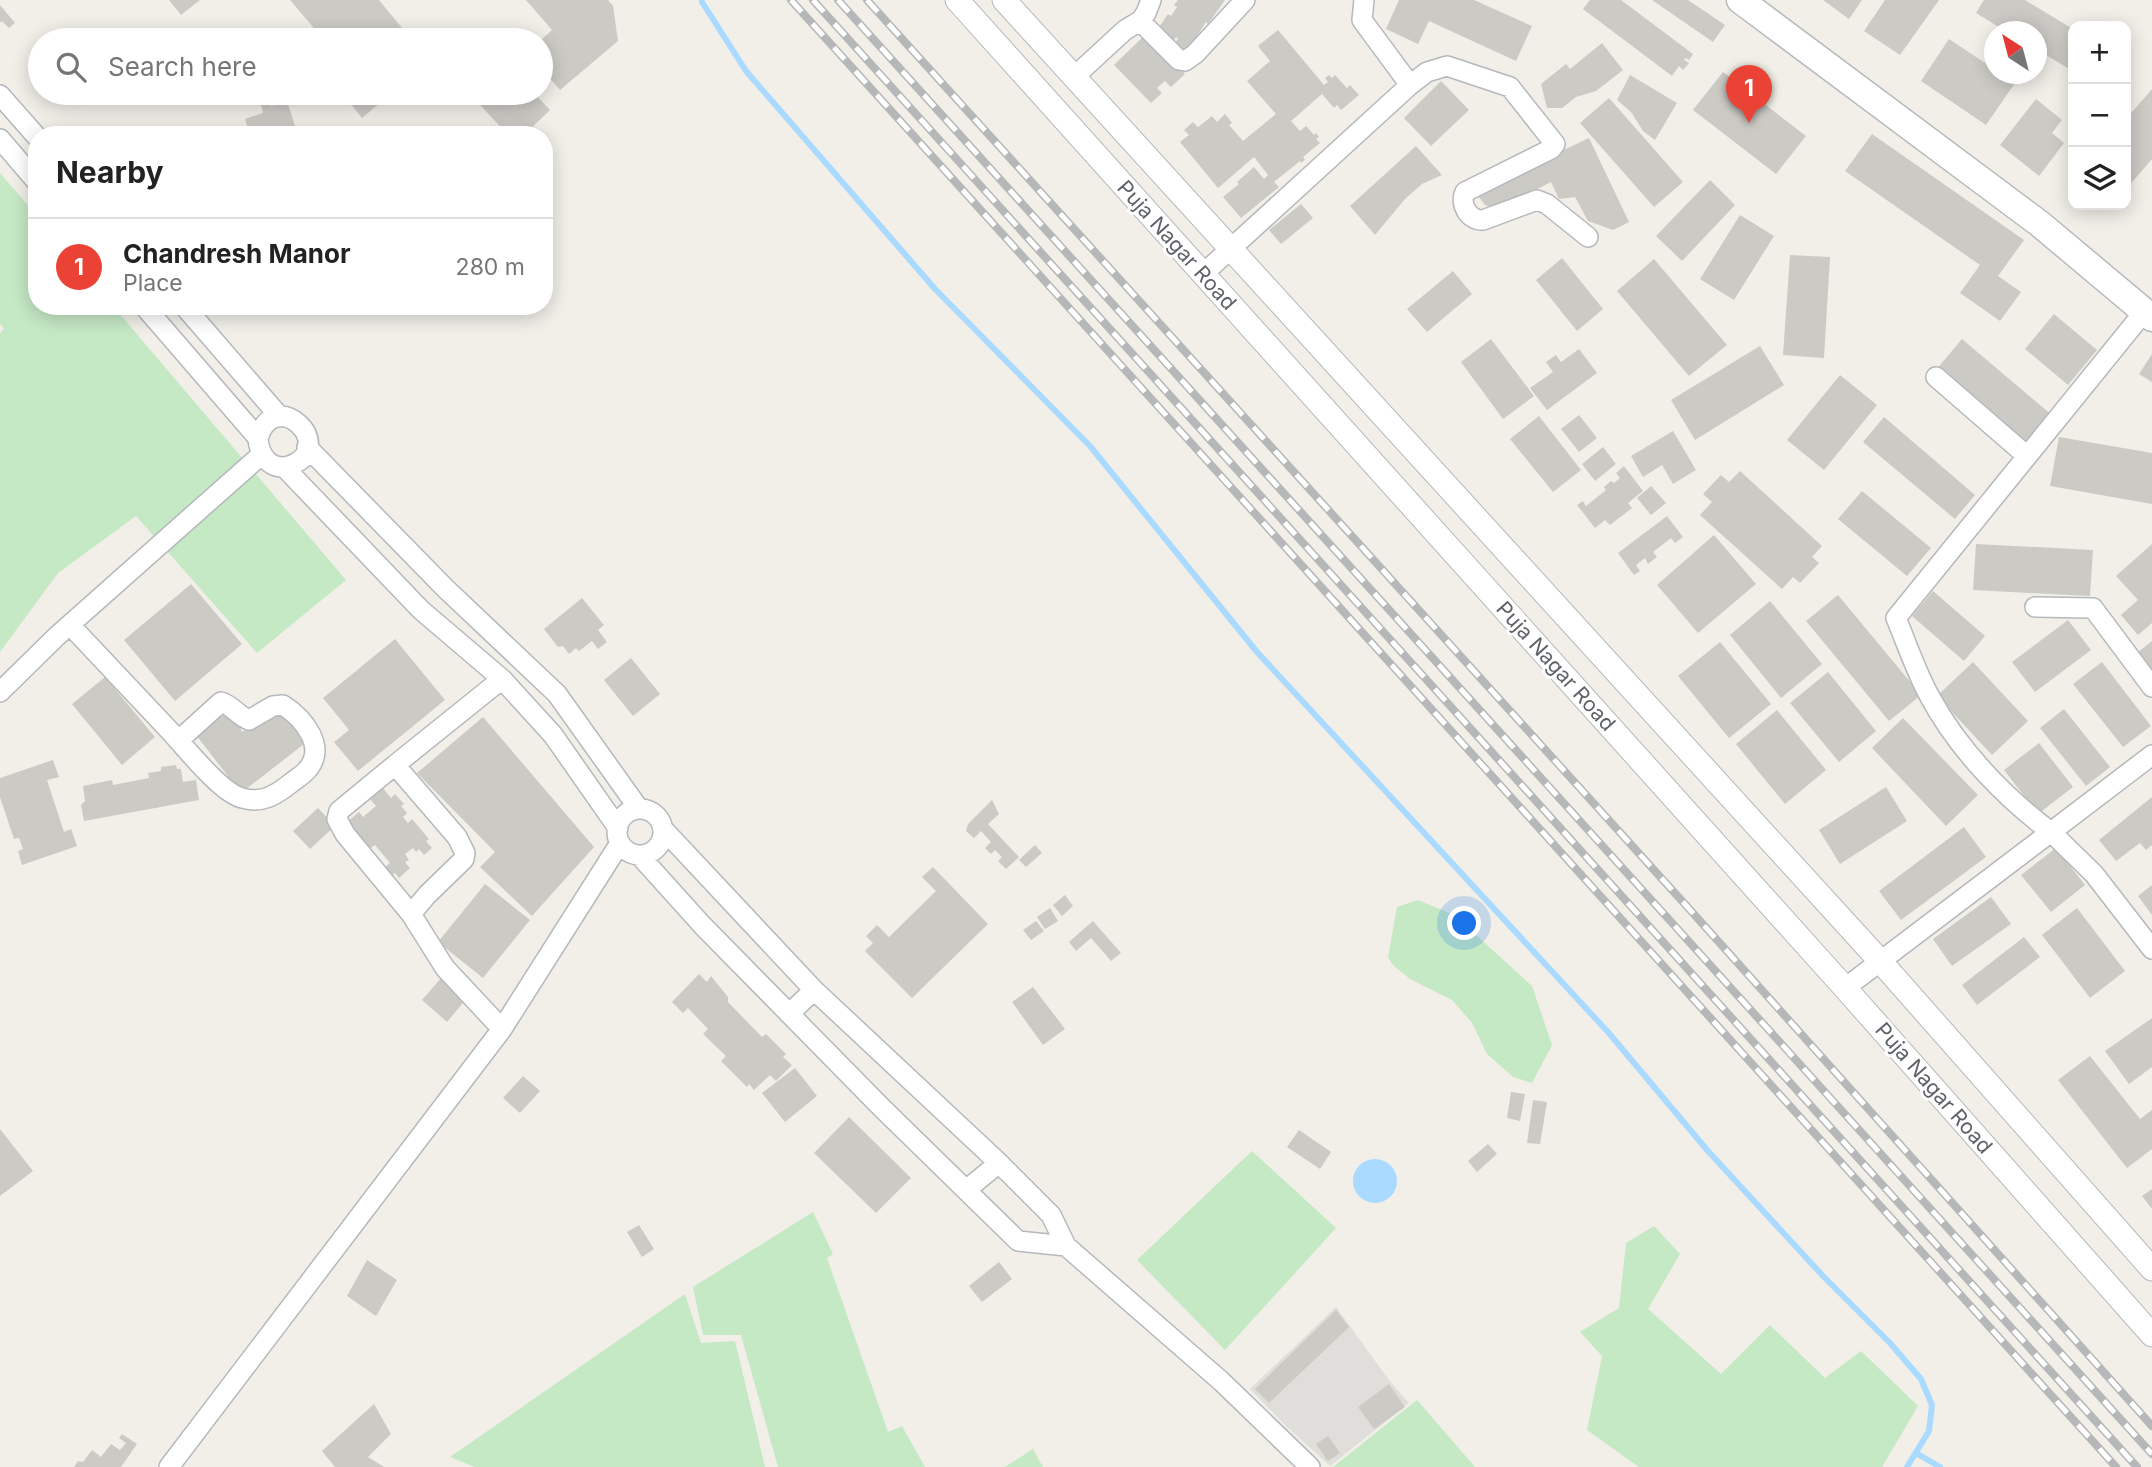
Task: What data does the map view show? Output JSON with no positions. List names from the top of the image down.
{
  "streets": {
    "street": ["Puja Nagar Road"]
  },
  "north": "top left",
  "page": {
    "map_buttons": ["+", "−"],
    "search": "Search here",
    "pins": "1",
    "heading": "Nearby",
    "list": [
      {
        "mark": "1",
        "name": "Chandresh Manor",
        "note": "Place",
        "value": "280 m"
      }
    ]
  }
}
